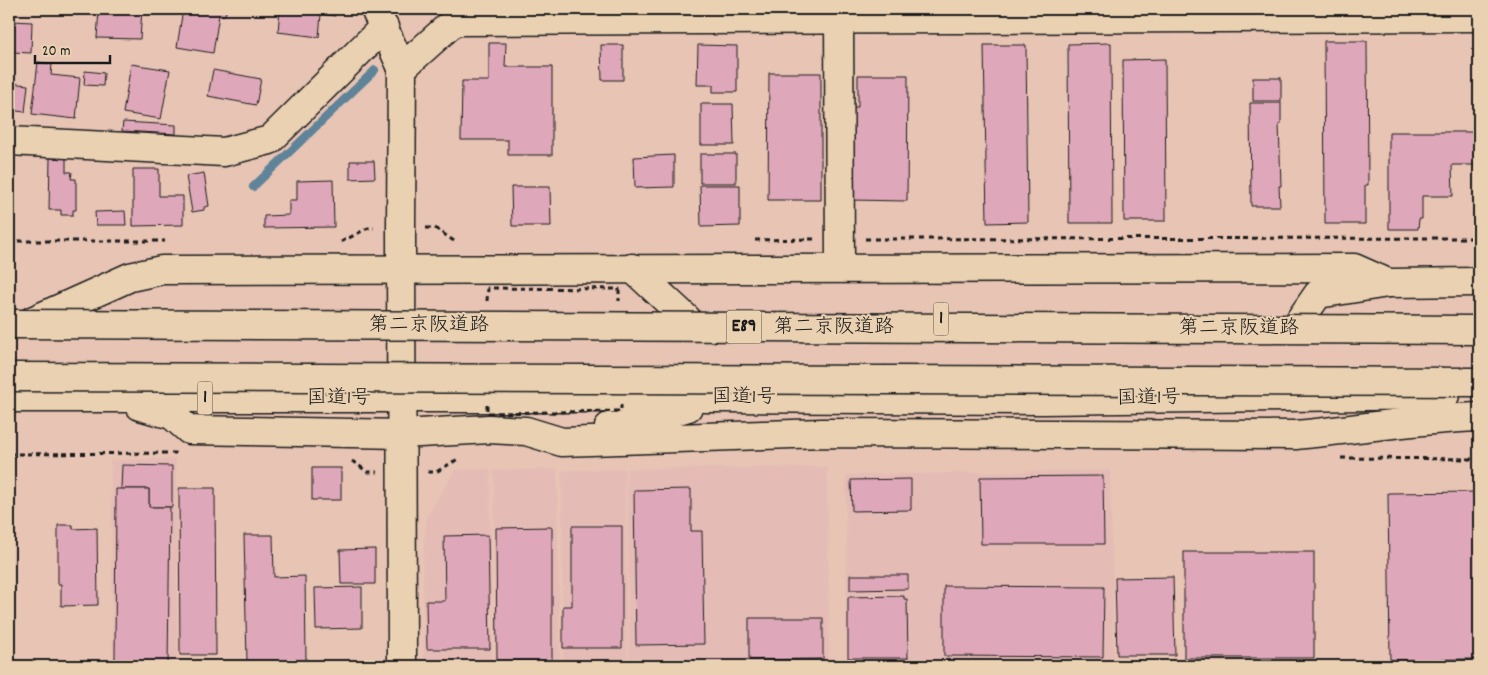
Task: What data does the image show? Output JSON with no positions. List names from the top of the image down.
{
  "streets": {
    "main road": [
      "1",
      "第二京阪道路",
      "E89",
      "国道1号"
    ]
  },
  "crossings": [
    ["1", "第二京阪道路"]
  ],
  "scale_bar": "20 m"
}
